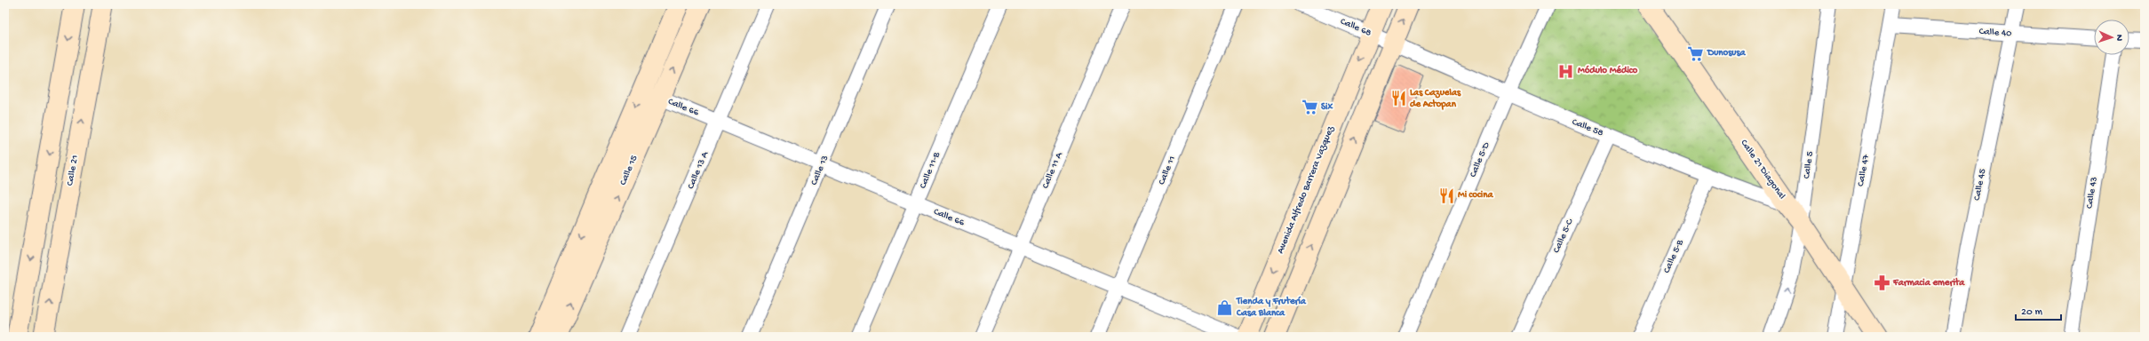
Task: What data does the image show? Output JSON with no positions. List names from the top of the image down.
{
  "streets": {
    "street": [
      "Calle 68",
      "Calle 40",
      "Calle 66",
      "Calle 58",
      "Calle 5-D",
      "Calle 5",
      "Calle 21 Diagonal",
      "Calle 21",
      "Calle 15",
      "Calle 13 A",
      "Calle 13",
      "Calle 11-B",
      "Calle 11 A",
      "Calle 11",
      "Calle 47",
      "Calle 45",
      "Avenida Alfredo Barrera Vazquez",
      "Calle 43",
      "Calle 5-C",
      "Calle 5-B"
    ]
  },
  "crossings": [
    ["Calle 68", "Calle 58"],
    ["Calle 68", "Avenida Alfredo Barrera Vazquez"],
    ["Calle 40", "Calle 47"],
    ["Calle 40", "Calle 45"],
    ["Calle 66", "Calle 15"],
    ["Calle 66", "Calle 13 A"],
    ["Calle 66", "Calle 13"],
    ["Calle 66", "Calle 11-B"],
    ["Calle 66", "Calle 11 A"],
    ["Calle 66", "Calle 11"],
    ["Calle 58", "Calle 5-D"],
    ["Calle 58", "Calle 21 Diagonal"],
    ["Calle 58", "Calle 5-C"],
    ["Calle 58", "Calle 5-B"],
    ["Calle 5", "Calle 21 Diagonal"],
    ["Calle 21 Diagonal", "Calle 47"]
  ],
  "places": {
    "supermarket": ["Dunosusa", "Six"],
    "hospital": ["Módulo Médico"],
    "restaurant": ["Las Cazuelas de Actopan", "Mi cocina"],
    "pharmacy": ["Farmacia emerita"],
    "shop": ["Tienda y Frutería Casa Blanca"]
  },
  "scale_bar": "20 m",
  "north": "right"
}
